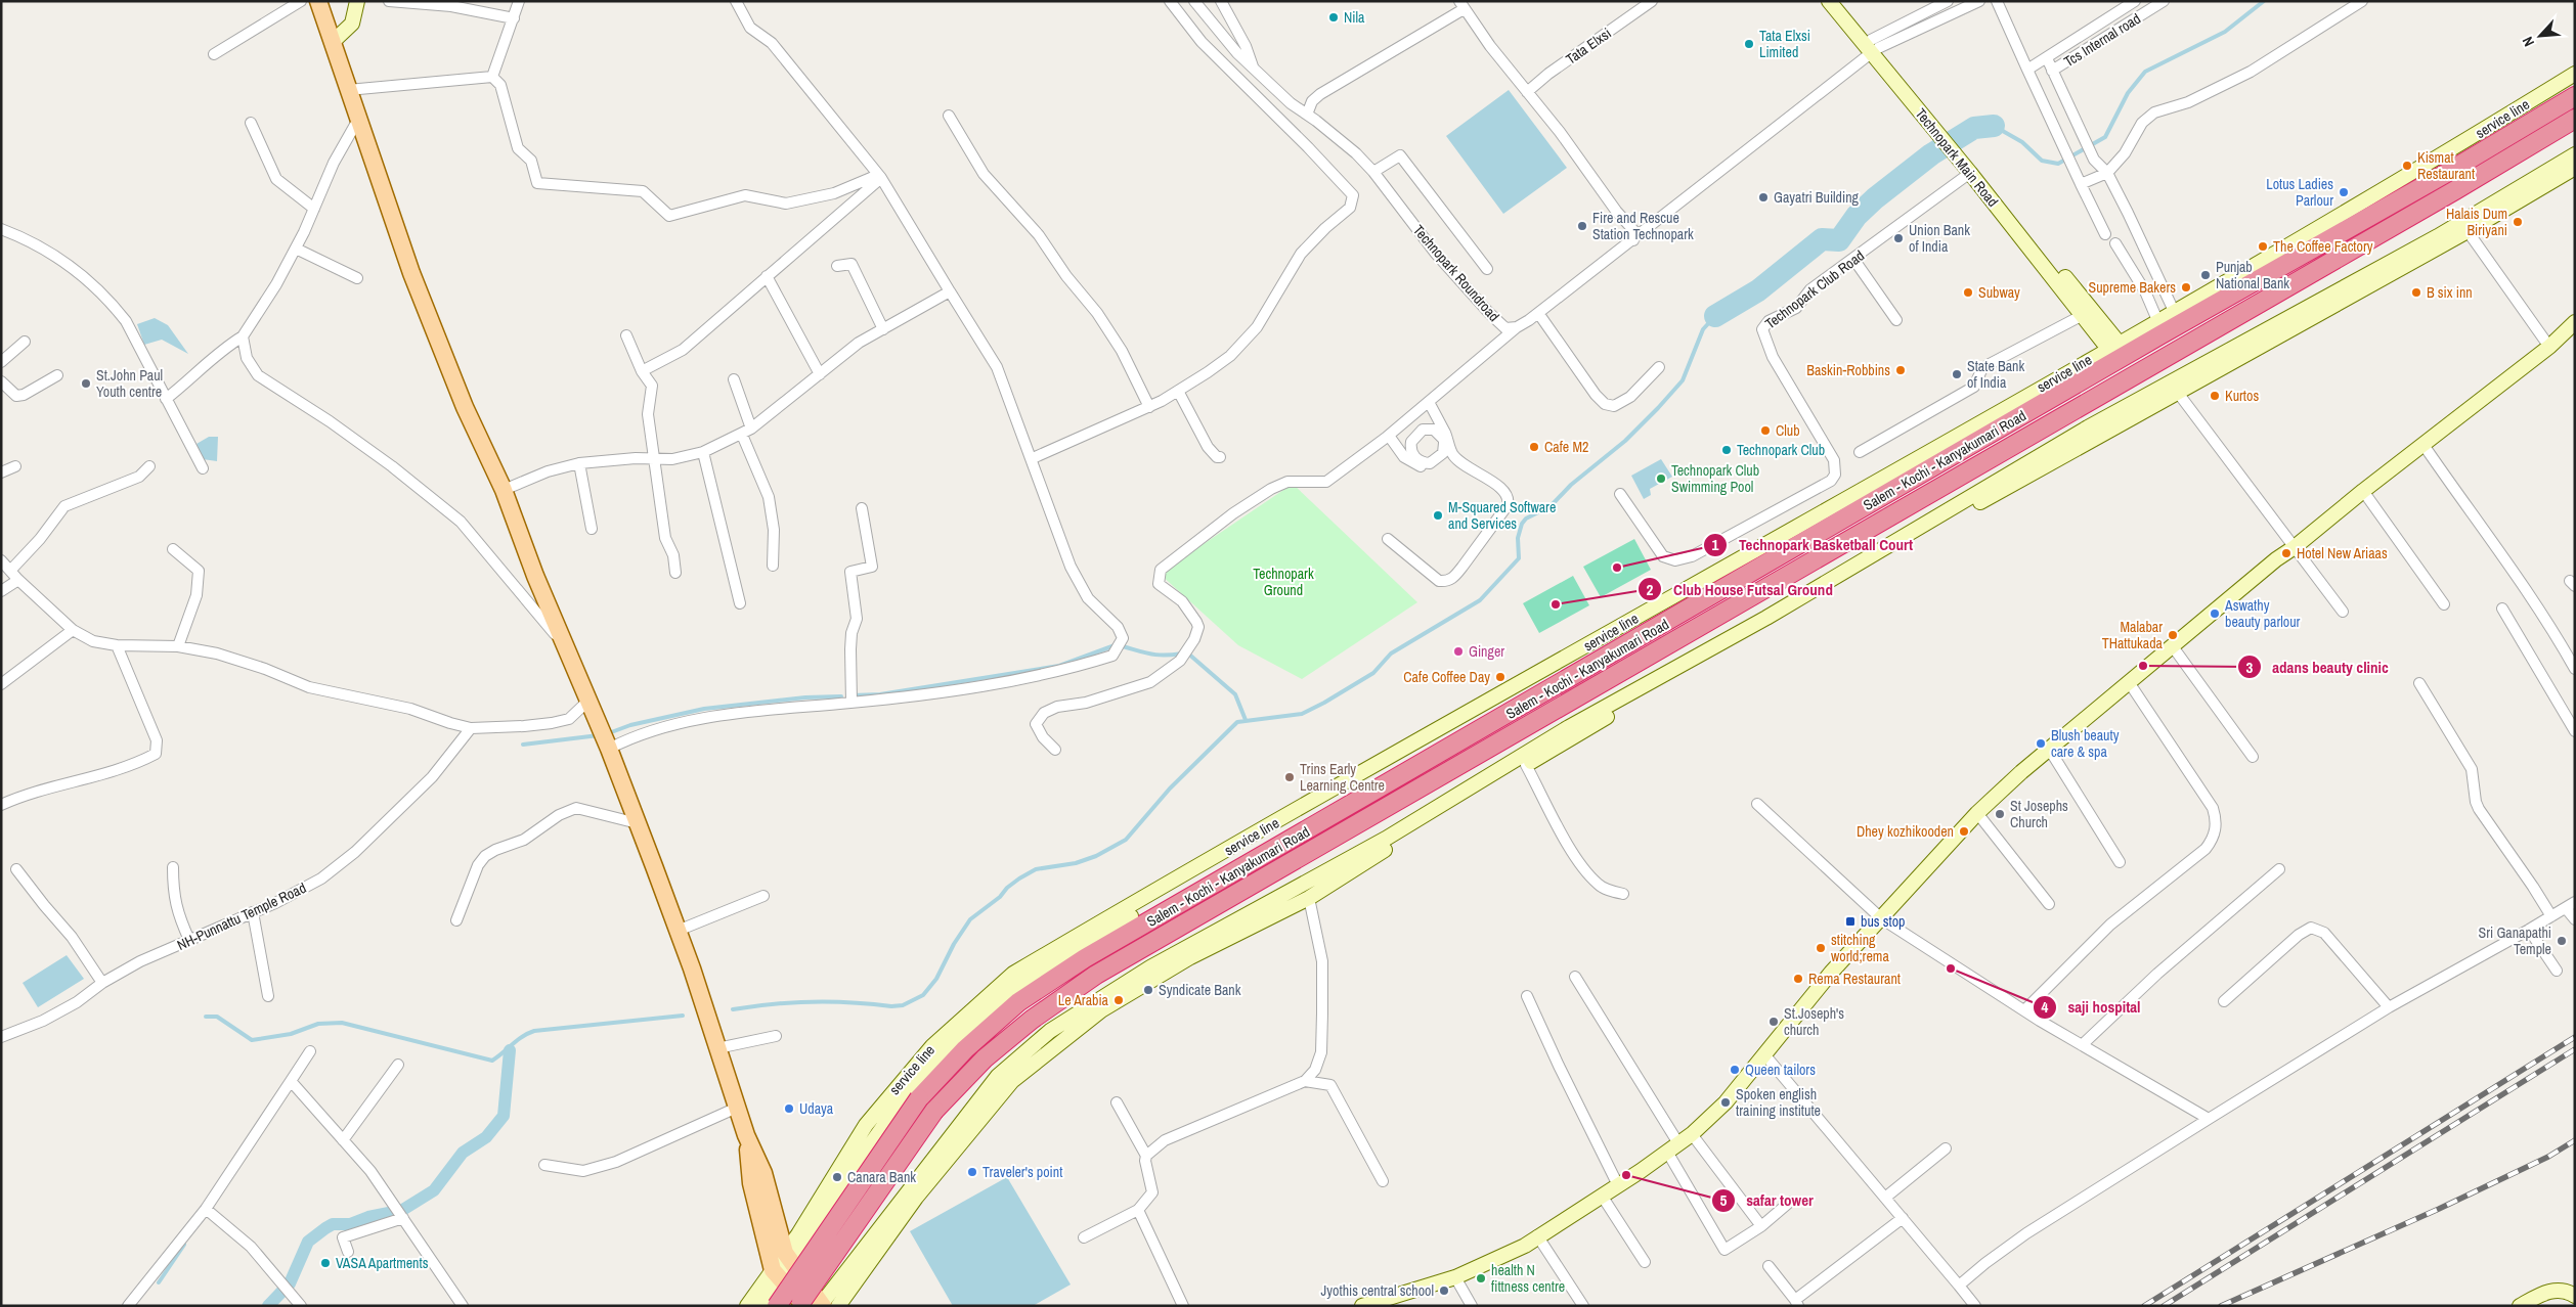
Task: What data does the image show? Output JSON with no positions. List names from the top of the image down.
{
  "streets": {
    "highway": ["Salem - Kochi - Kanyakumari Road"],
    "main road": ["service line", "Technopark Main Road"],
    "street": [
      "Tcs Internal road",
      "Tata Elxsi",
      "Technopark Roundroad",
      "Technopark Club Road",
      "NH-Punnattu Temple Road"
    ]
  },
  "crossings": [
    ["service line", "Technopark Main Road"],
    ["Technopark Main Road", "Technopark Roundroad"],
    ["Technopark Main Road", "Technopark Club Road"]
  ],
  "parks": ["Technopark Ground"],
  "places": {
    "other": [
      "Nila",
      "Tata Elxsi Limited",
      "Kismat Restaurant",
      "Lotus Ladies Parlour",
      "Gayatri Building",
      "Halais Dum Biriyani",
      "Fire and Rescue Station Technopark",
      "Union Bank of India",
      "The Coffee Factory",
      "Punjab National Bank",
      "Supreme Bakers",
      "Subway",
      "B six inn",
      "Baskin-Robbins",
      "State Bank of India",
      "St.John Paul Youth centre",
      "Kurtos",
      "Club",
      "Cafe M2",
      "Technopark Club",
      "Technopark Club Swimming Pool",
      "M-Squared Software and Services",
      "Hotel New Ariaas",
      "Technopark Basketball Court",
      "Club House Futsal Ground",
      "Aswathy beauty parlour",
      "Malabar THattukada",
      "Ginger",
      "adans beauty clinic",
      "Cafe Coffee Day",
      "Blush beauty care & spa",
      "Trins Early Learning Centre",
      "St Josephs Church",
      "Dhey kozhikooden",
      "Sri Ganapathi Temple",
      "stitching world;rema",
      "saji hospital",
      "Rema Restaurant",
      "Syndicate Bank",
      "Le Arabia",
      "St.Joseph's church",
      "Queen tailors",
      "Spoken english training institute",
      "Udaya",
      "Traveler's point",
      "safar tower",
      "Canara Bank",
      "VASA Apartments",
      "health N fittness centre",
      "Jyothis central school"
    ],
    "transit": ["bus stop"]
  },
  "north": "bottom left"
}
